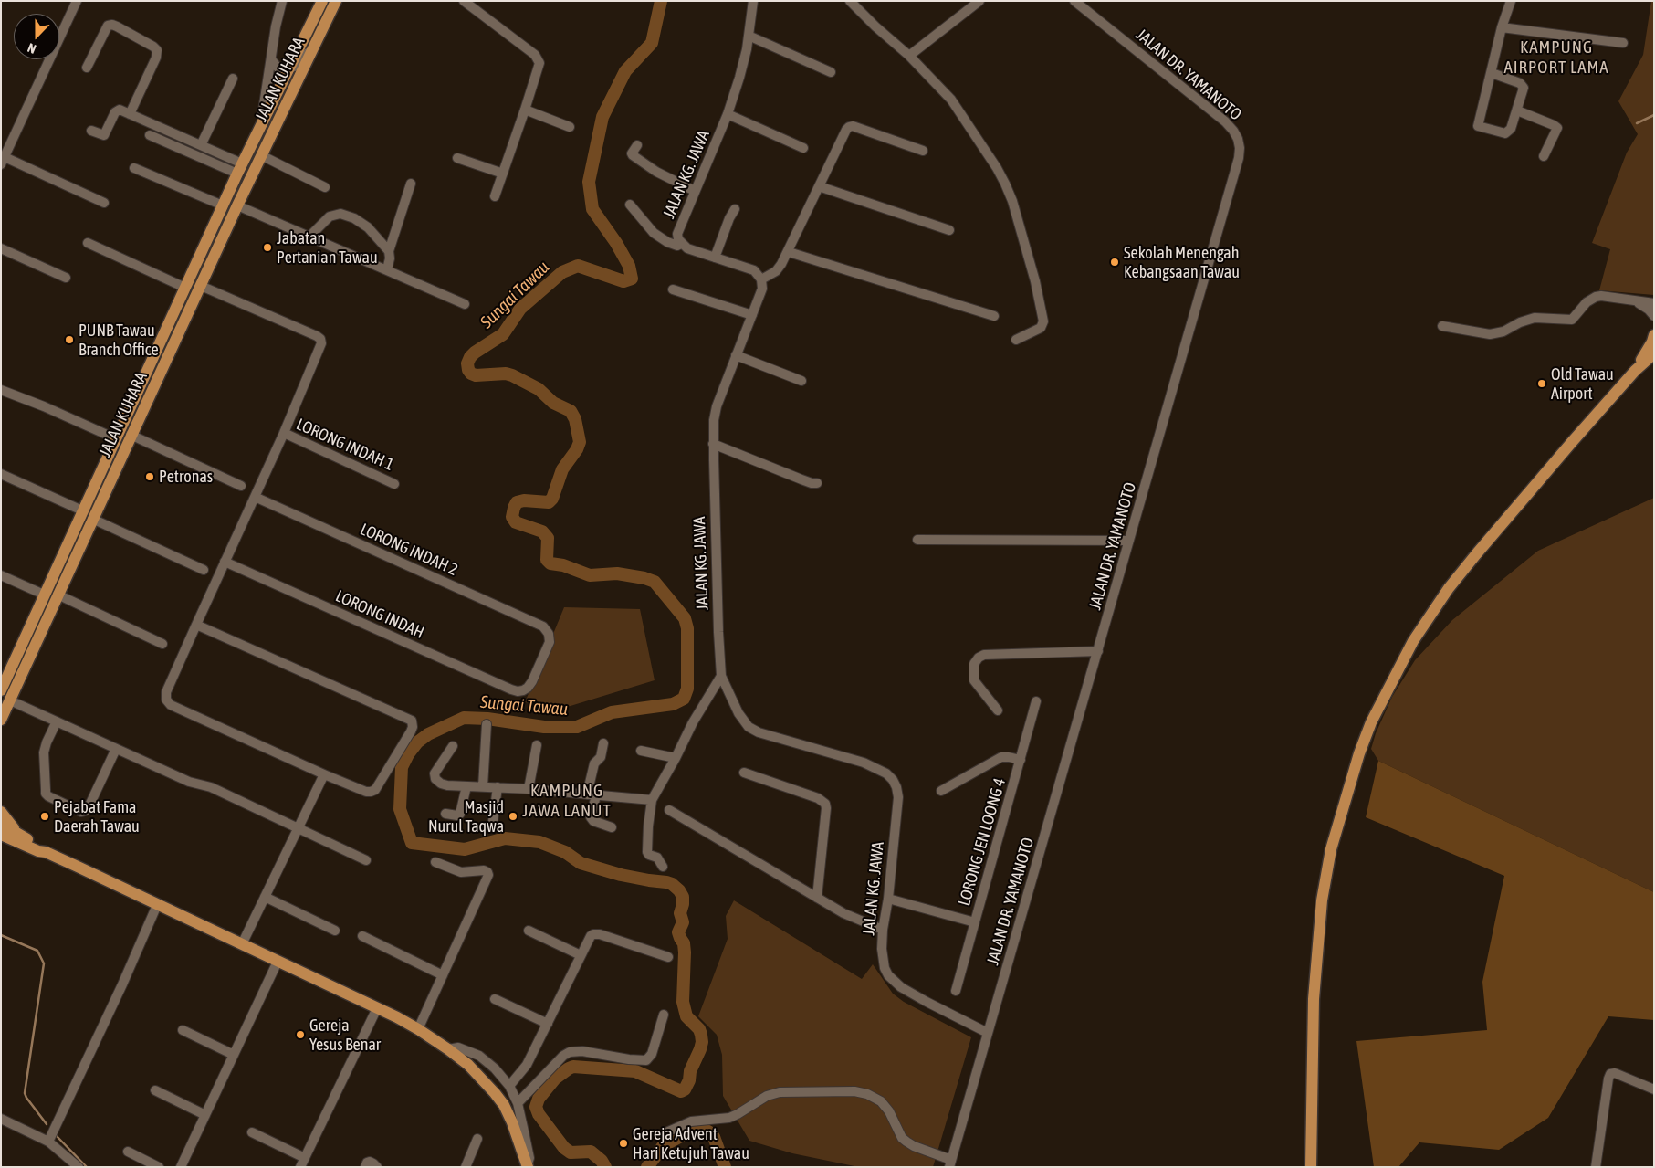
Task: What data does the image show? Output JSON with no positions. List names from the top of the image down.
{
  "streets": {
    "main road": ["JALAN KUHARA"],
    "street": [
      "JALAN DR. YAMANOTO",
      "JALAN KG. JAWA",
      "LORONG INDAH 1",
      "LORONG INDAH 2",
      "LORONG INDAH",
      "LORONG JEN LOONG 4"
    ]
  },
  "crossings": [
    ["JALAN DR. YAMANOTO", "JALAN KG. JAWA"],
    ["LORONG INDAH 2", "LORONG INDAH"]
  ],
  "districts": ["KAMPUNG AIRPORT LAMA", "KAMPUNG JAWA LANUT"],
  "water": ["Sungai Tawau"],
  "places": [
    "Jabatan Pertanian Tawau",
    "Sekolah Menengah Kebangsaan Tawau",
    "PUNB Tawau Branch Office",
    "Old Tawau Airport",
    "Petronas",
    "Pejabat Fama Daerah Tawau",
    "Masjid Nurul Taqwa",
    "Gereja Yesus Benar",
    "Gereja Advent Hari Ketujuh Tawau"
  ],
  "north": "bottom"
}
